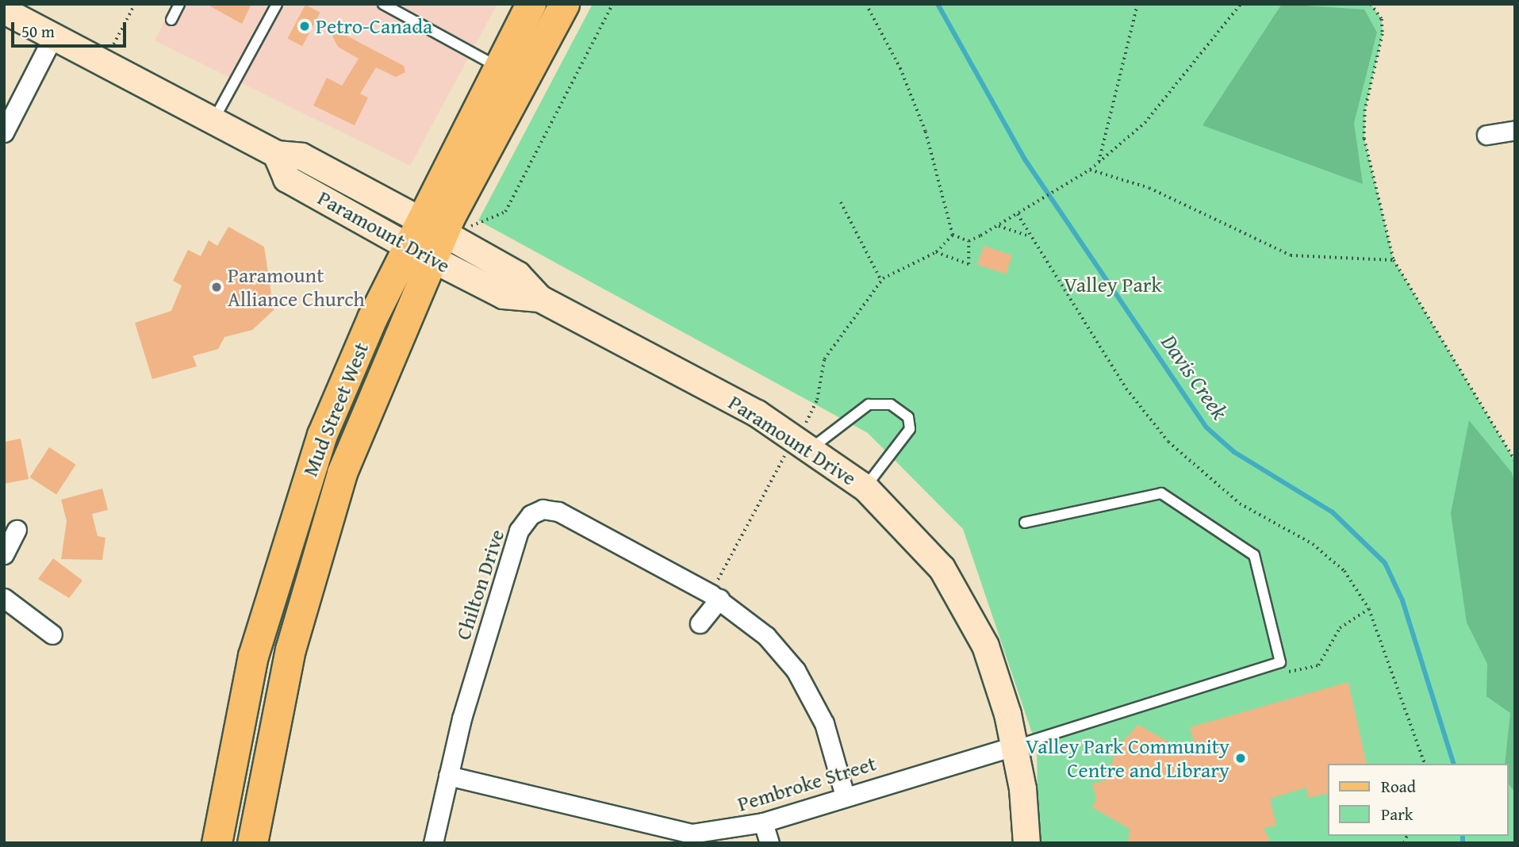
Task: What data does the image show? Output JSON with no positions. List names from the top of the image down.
{
  "streets": {
    "main road": ["Paramount Drive", "Mud Street West"],
    "street": ["Chilton Drive", "Pembroke Street"]
  },
  "crossings": [
    ["Paramount Drive", "Mud Street West"],
    ["Paramount Drive", "Pembroke Street"],
    ["Chilton Drive", "Pembroke Street"]
  ],
  "water": ["Davis Creek"],
  "parks": ["Valley Park"],
  "places": ["Petro-Canada", "Paramount Alliance Church", "Valley Park Community Centre and Library"],
  "legend": ["Road", "Park"],
  "scale_bar": "50 m"
}
